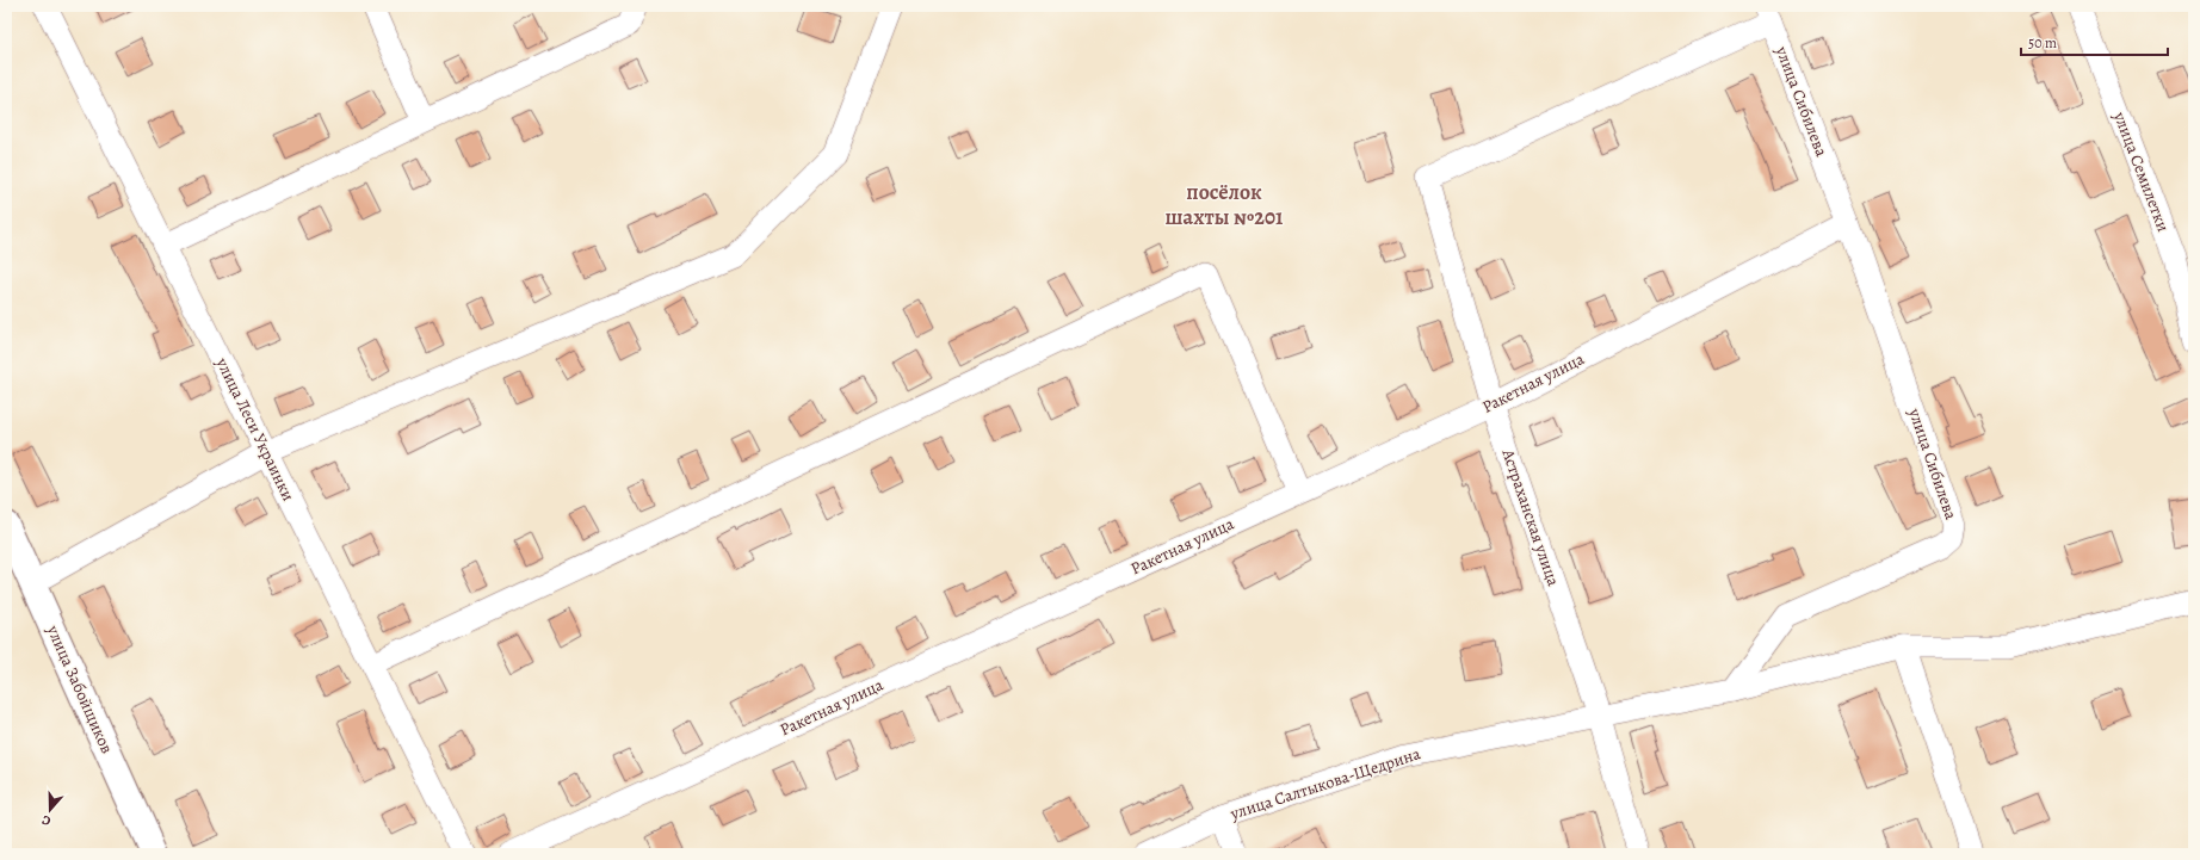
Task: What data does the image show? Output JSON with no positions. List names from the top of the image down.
{
  "streets": {
    "main road": ["улица Забойщиков"],
    "street": [
      "улица Сибилева",
      "улица Семилетки",
      "Ракетная улица",
      "улица Леси Украинки",
      "Астраханская улица",
      "улица Салтыкова-Щедрина"
    ]
  },
  "crossings": [
    ["улица Сибилева", "Ракетная улица"],
    ["улица Сибилева", "Астраханская улица"],
    ["Ракетная улица", "Астраханская улица"],
    ["Астраханская улица", "улица Салтыкова-Щедрина"]
  ],
  "districts": ["посёлок шахты №201"],
  "scale_bar": "50 m",
  "north": "bottom"
}
